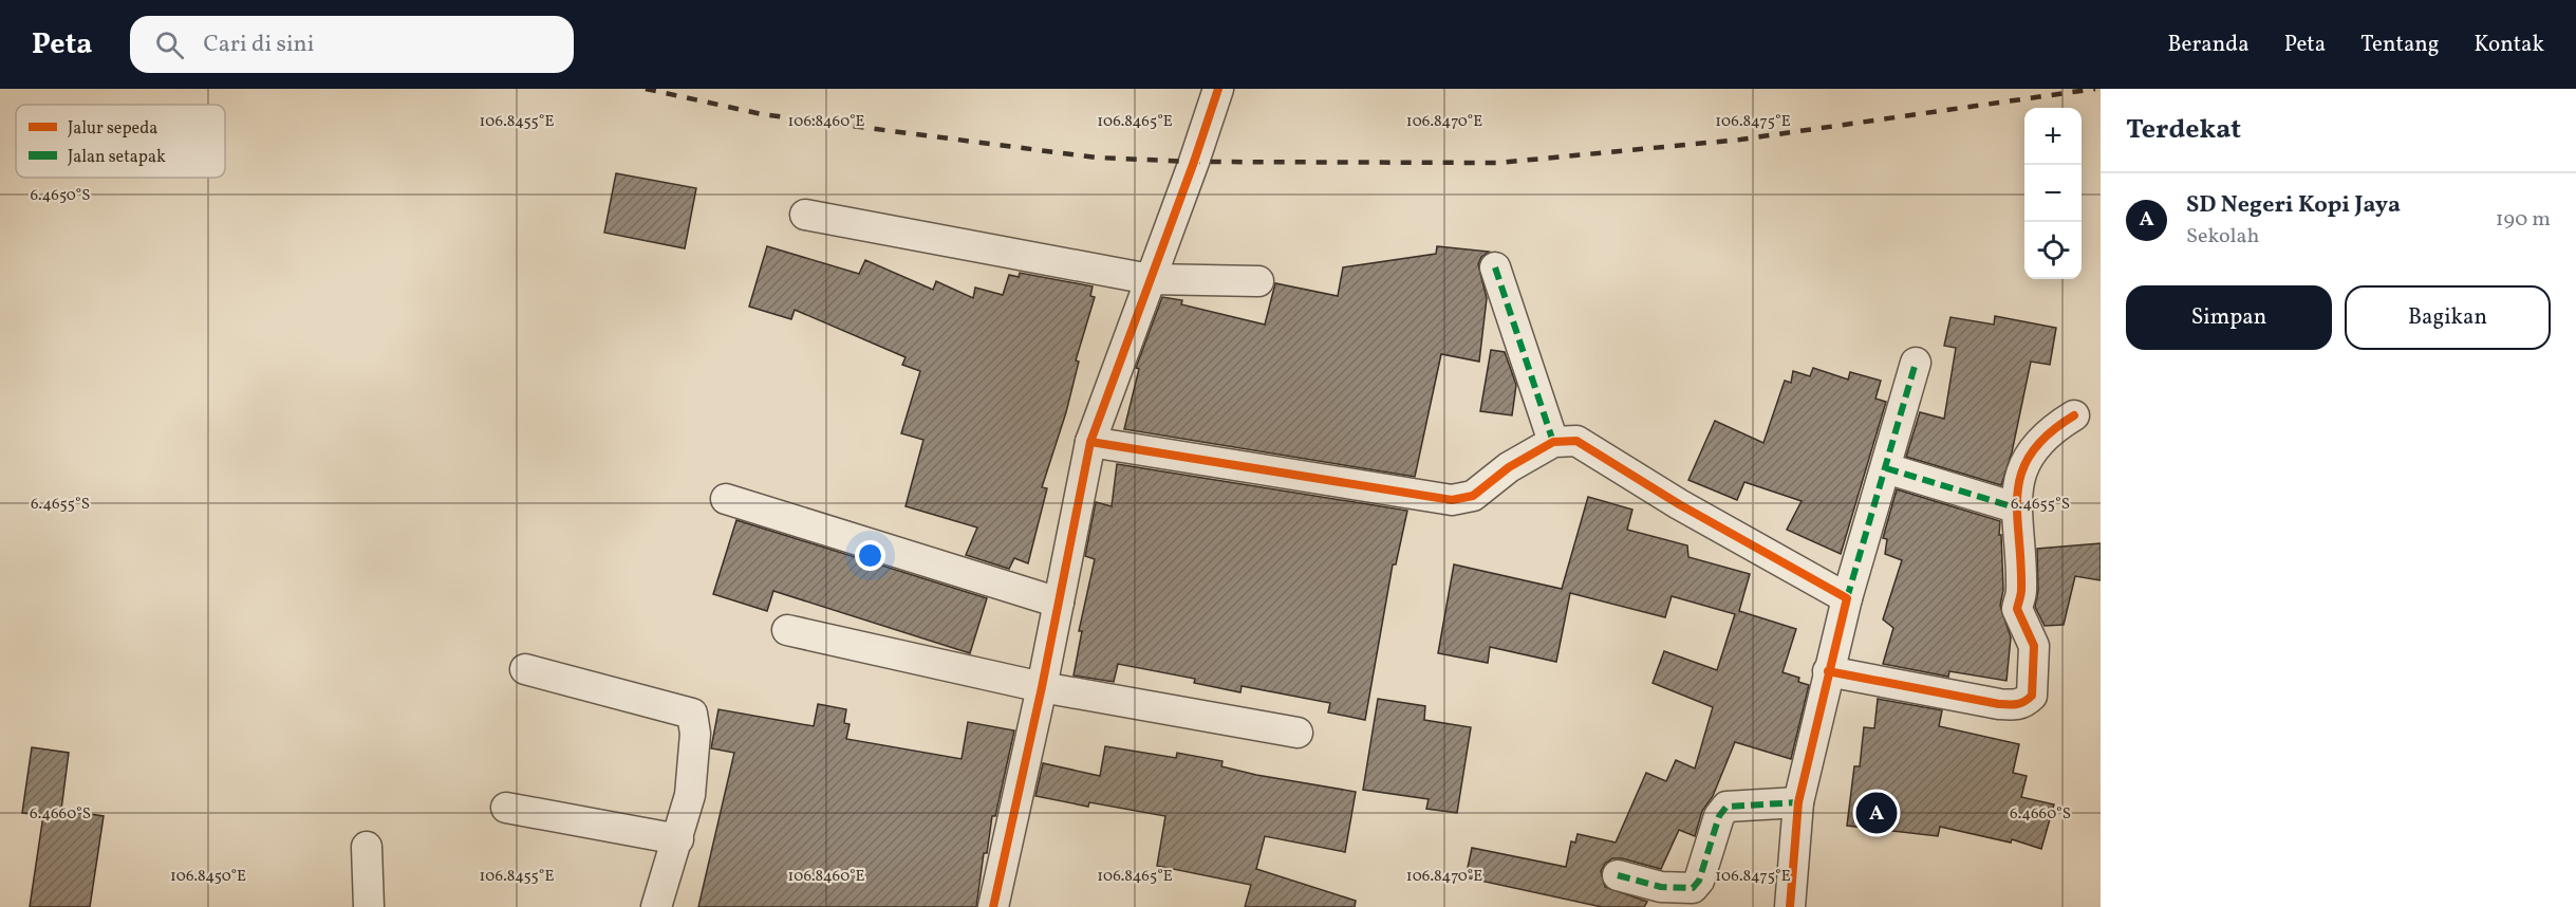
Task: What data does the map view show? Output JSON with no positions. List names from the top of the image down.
{
  "legend": ["Jalur sepeda", "Jalan setapak"],
  "page": {
    "header": "Peta",
    "search": "Cari di sini",
    "nav": [
      "Beranda",
      "Peta",
      "Tentang",
      "Kontak"
    ],
    "heading": "Terdekat",
    "map_buttons": ["+", "−"],
    "list": [
      {
        "mark": "A",
        "name": "SD Negeri Kopi Jaya",
        "note": "Sekolah",
        "value": "190 m"
      }
    ],
    "buttons": ["Simpan", "Bagikan"],
    "pins": "A"
  },
  "coordinates": [
    "106.8455°E",
    "106.8460°E",
    "106.8465°E",
    "106.8470°E",
    "106.8475°E",
    "6.4650°S",
    "6.4655°S",
    "6.4660°S",
    "106.8450°E"
  ]
}
